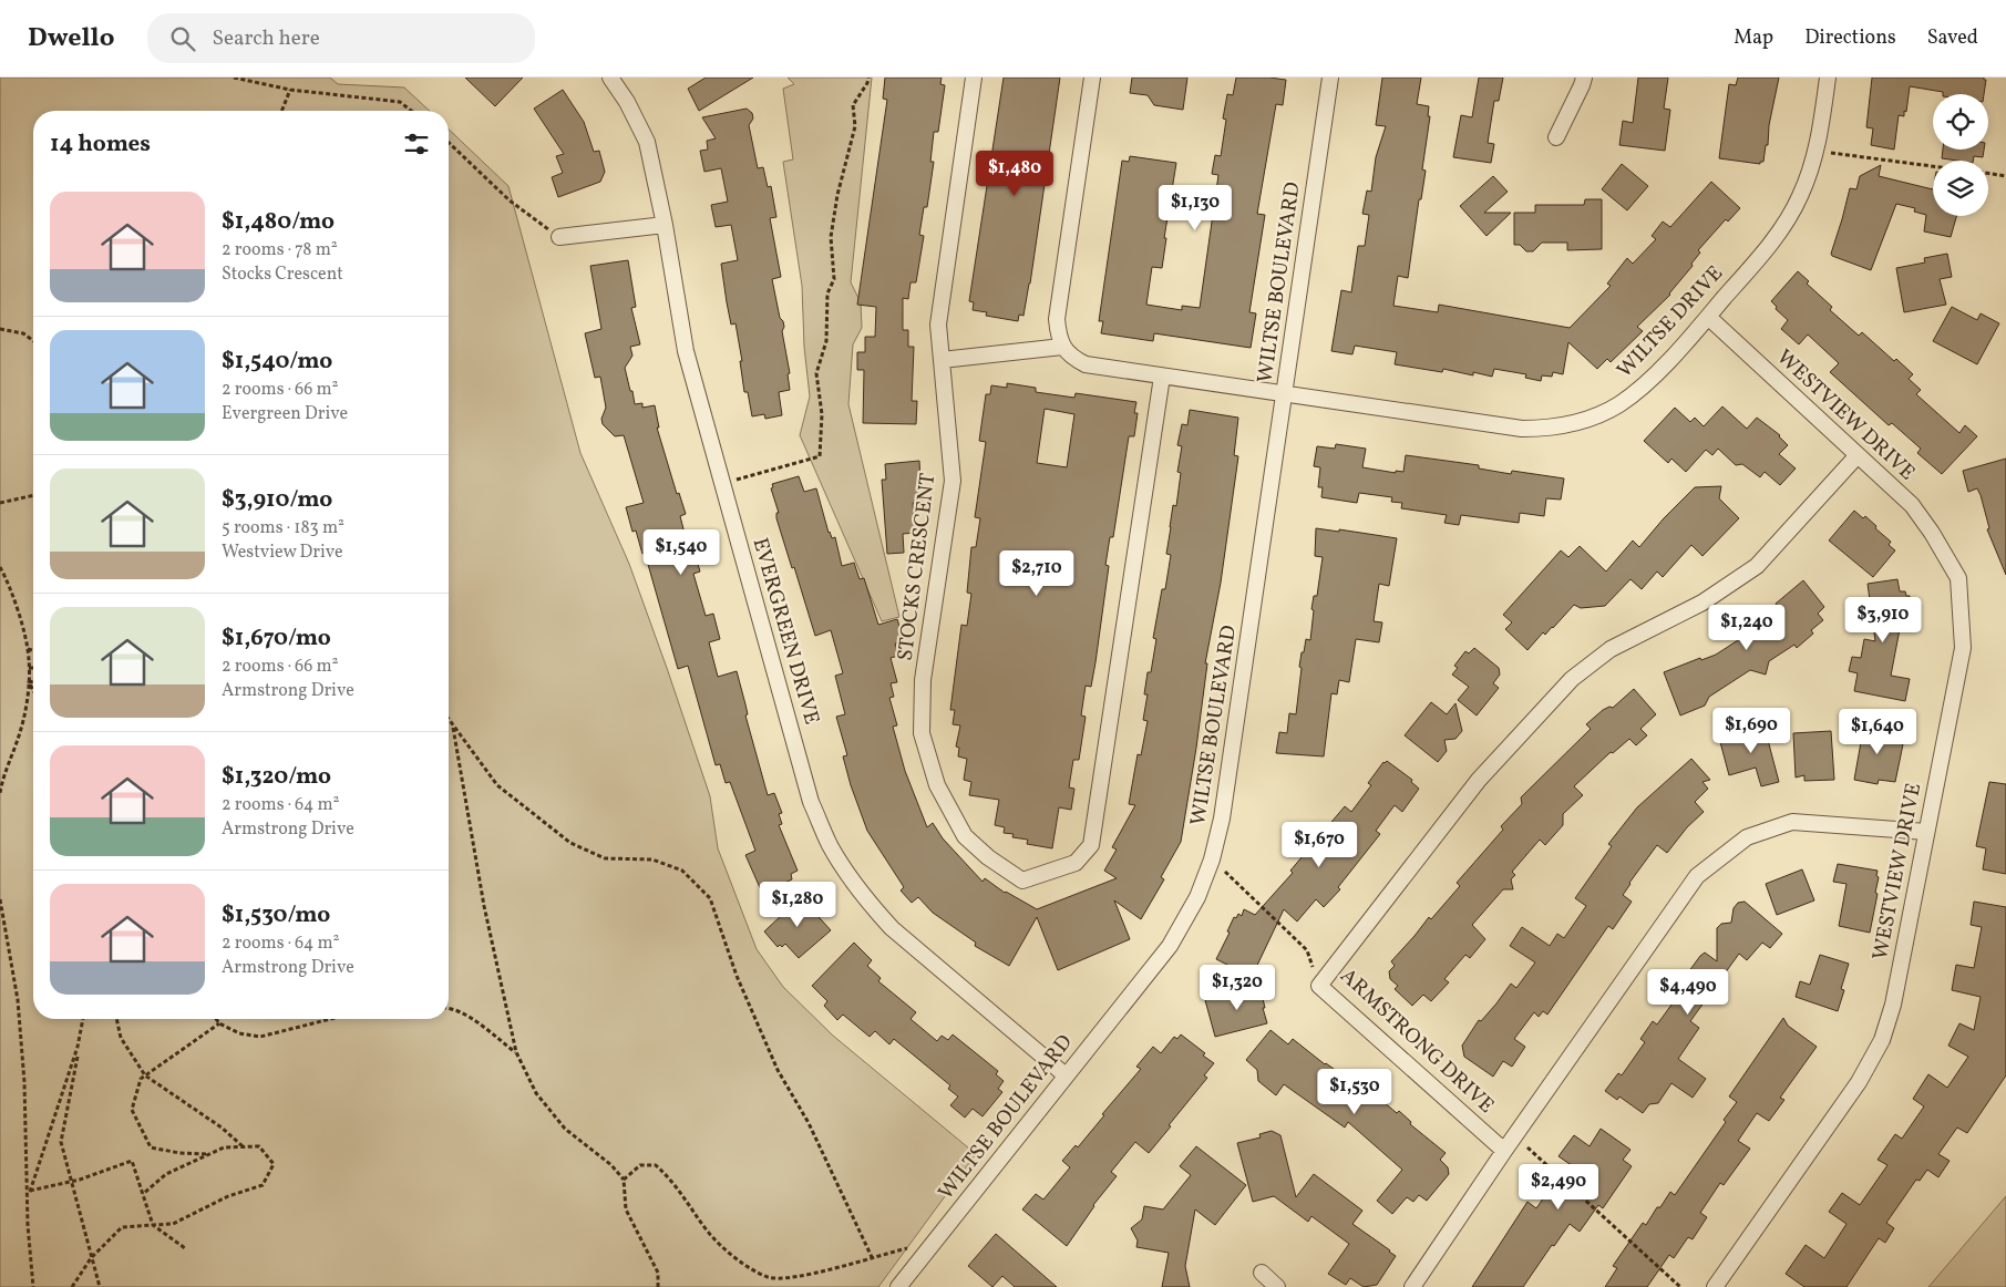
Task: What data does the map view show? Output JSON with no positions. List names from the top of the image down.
{
  "streets": {
    "street": [
      "WILTSE BOULEVARD",
      "WILTSE DRIVE",
      "WESTVIEW DRIVE",
      "STOCKS CRESCENT",
      "EVERGREEN DRIVE",
      "ARMSTRONG DRIVE"
    ]
  },
  "crossings": [
    ["WILTSE BOULEVARD", "WILTSE DRIVE"],
    ["WILTSE BOULEVARD", "EVERGREEN DRIVE"],
    ["WILTSE DRIVE", "WESTVIEW DRIVE"],
    ["WESTVIEW DRIVE", "ARMSTRONG DRIVE"]
  ],
  "page": {
    "header": "Dwello",
    "search": "Search here",
    "nav": ["Map", "Directions", "Saved"],
    "heading": "14 homes",
    "price": [
      "$1,480",
      "$1,130",
      "$1,540",
      "$2,710",
      "$3,910",
      "$1,240",
      "$1,690",
      "$1,640",
      "$1,670",
      "$1,280",
      "$1,320",
      "$4,490",
      "$1,530",
      "$2,490"
    ],
    "list": [
      {
        "name": "$1,480/mo",
        "note": "2 rooms · 78 m² · Stocks Crescent"
      },
      {
        "name": "$1,540/mo",
        "note": "2 rooms · 66 m² · Evergreen Drive"
      },
      {
        "name": "$3,910/mo",
        "note": "5 rooms · 183 m² · Westview Drive"
      },
      {
        "name": "$1,670/mo",
        "note": "2 rooms · 66 m² · Armstrong Drive"
      },
      {
        "name": "$1,320/mo",
        "note": "2 rooms · 64 m² · Armstrong Drive"
      },
      {
        "name": "$1,530/mo",
        "note": "2 rooms · 64 m² · Armstrong Drive"
      }
    ]
  }
}
